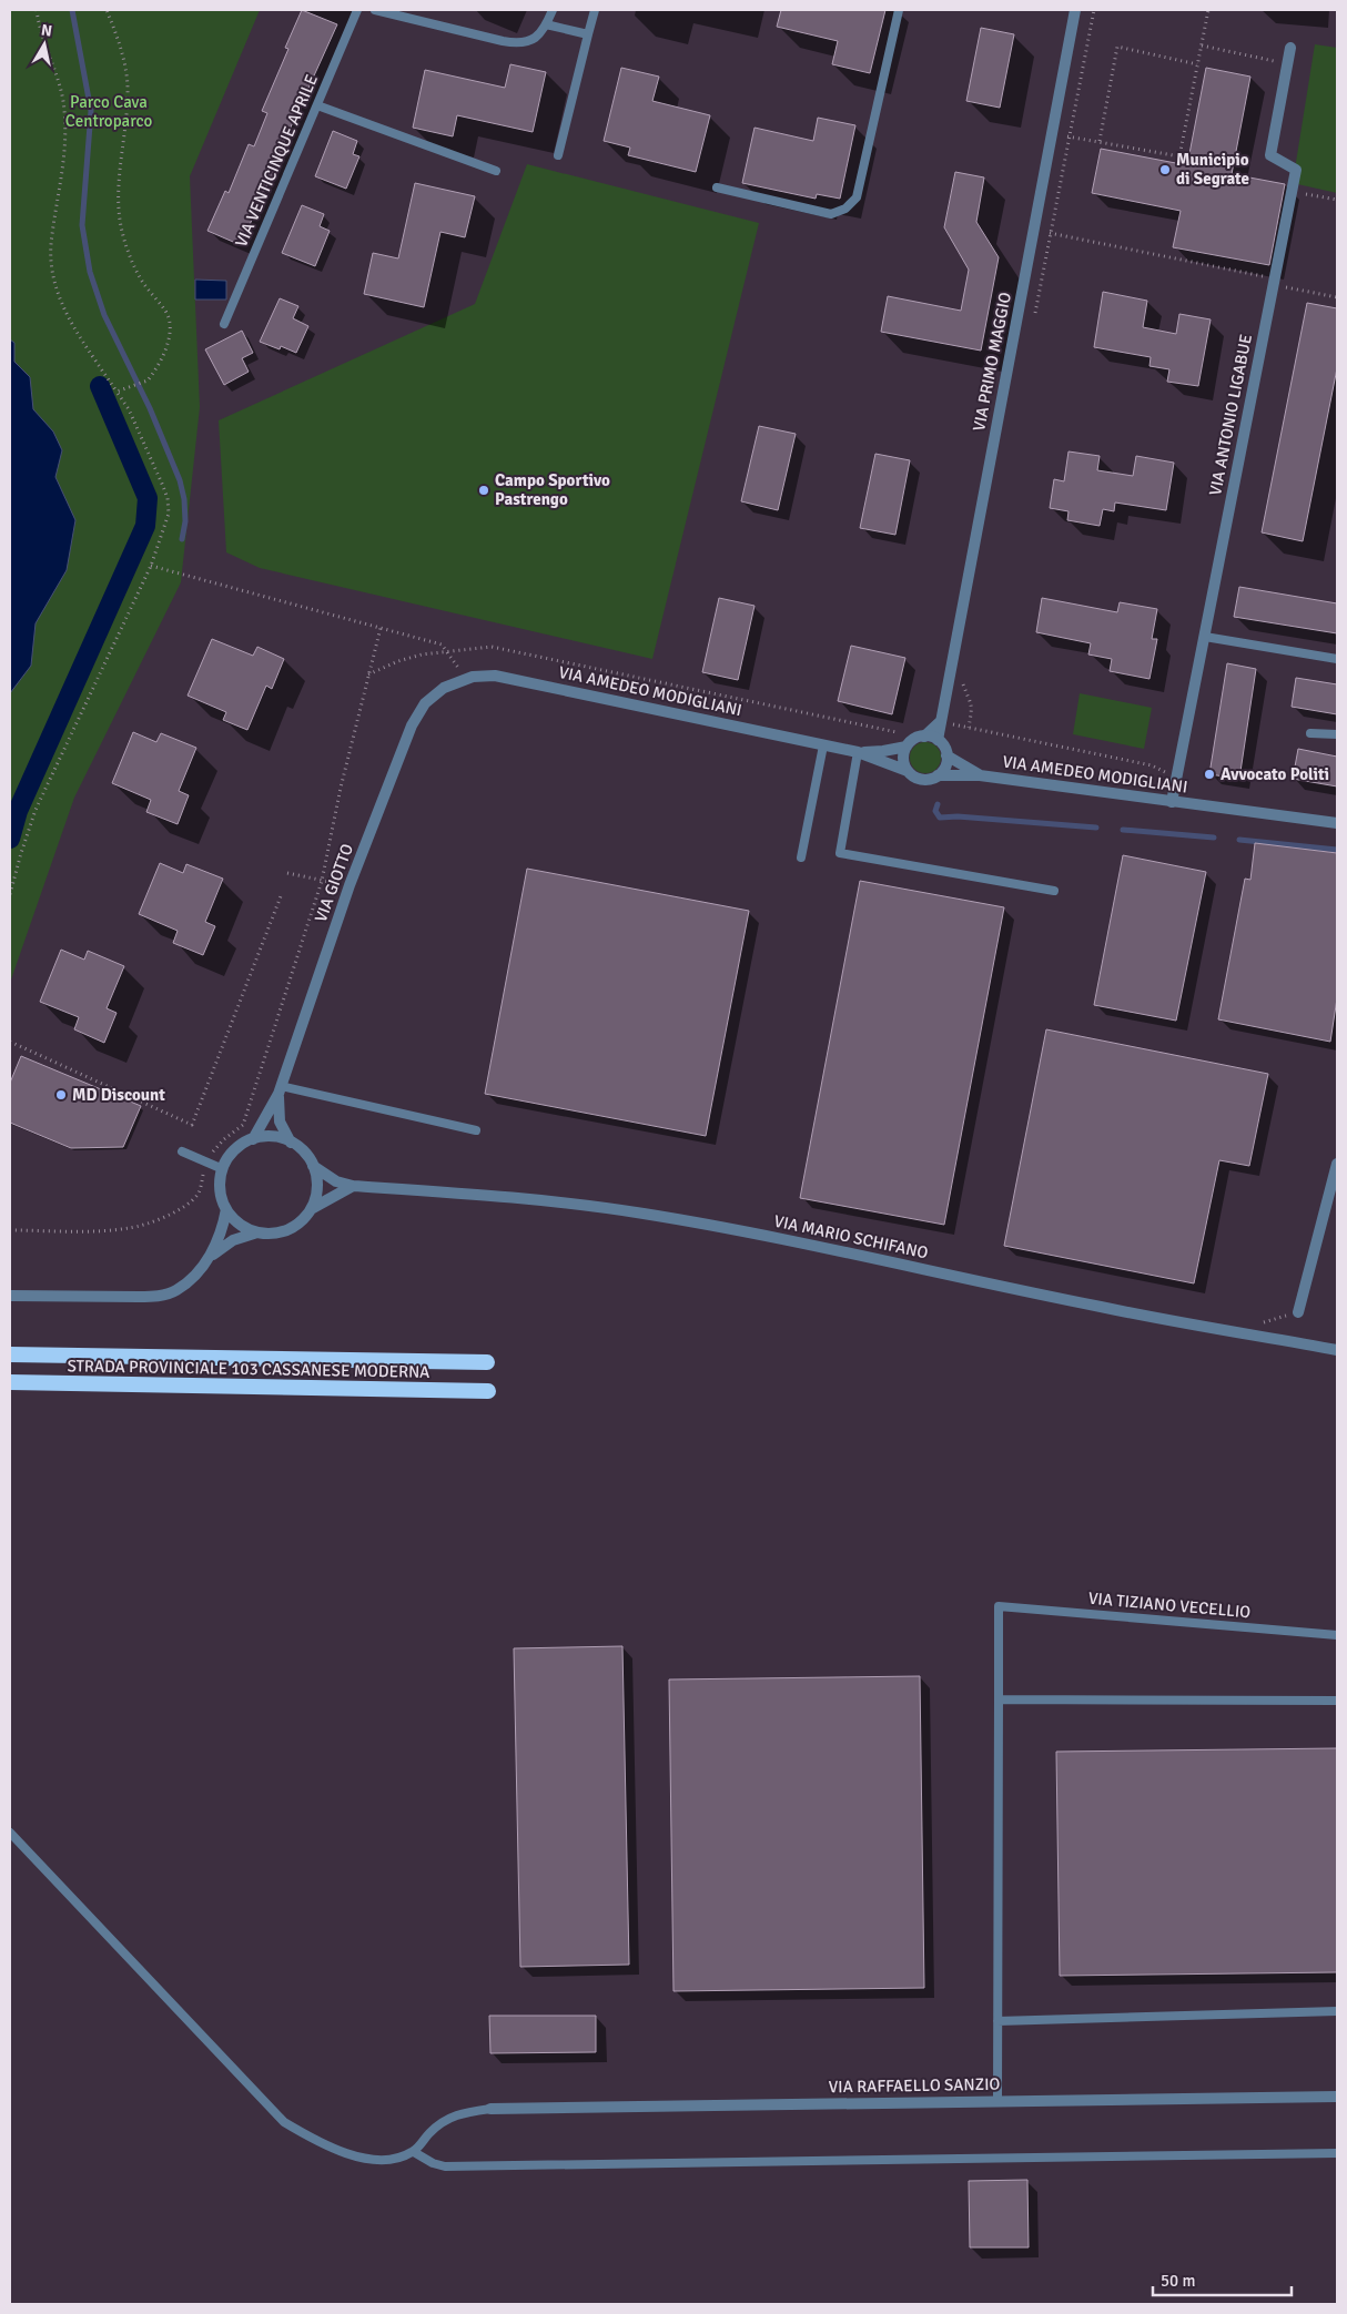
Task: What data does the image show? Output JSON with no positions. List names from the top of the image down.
{
  "streets": {
    "highway": ["STRADA PROVINCIALE 103 CASSANESE MODERNA"],
    "street": [
      "VIA PRIMO MAGGIO",
      "VIA ANTONIO LIGABUE",
      "VIA AMEDEO MODIGLIANI",
      "VIA GIOTTO",
      "VIA MARIO SCHIFANO",
      "VIA RAFFAELLO SANZIO"
    ],
    "lane": ["VIA VENTICINQUE APRILE", "VIA TIZIANO VECELLIO"]
  },
  "crossings": [
    ["VIA PRIMO MAGGIO", "VIA AMEDEO MODIGLIANI"],
    ["VIA ANTONIO LIGABUE", "VIA AMEDEO MODIGLIANI"],
    ["VIA AMEDEO MODIGLIANI", "VIA GIOTTO"],
    ["VIA GIOTTO", "VIA MARIO SCHIFANO"]
  ],
  "parks": ["Parco Cava Centroparco"],
  "places": [
    "Municipio di Segrate",
    "Campo Sportivo Pastrengo",
    "Avvocato Politi",
    "MD Discount"
  ],
  "scale_bar": "50 m",
  "north": "top"
}
